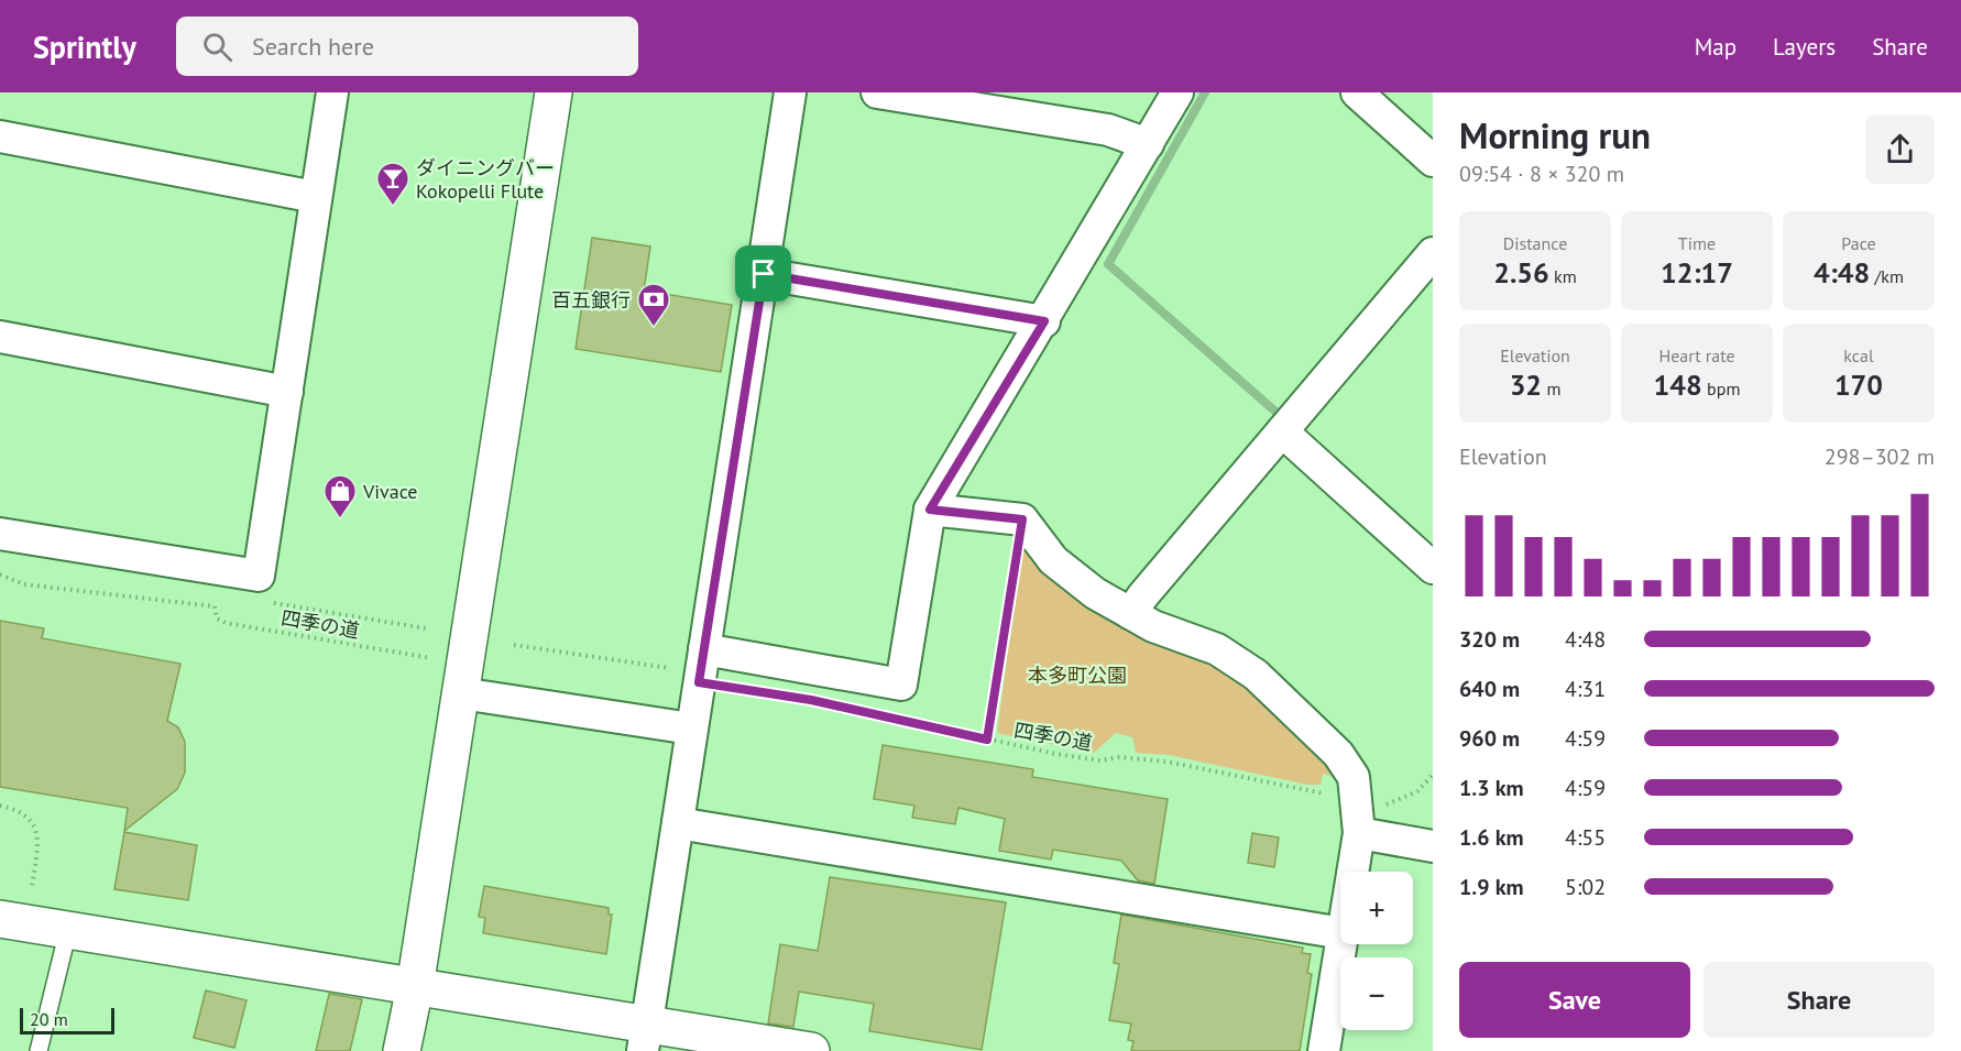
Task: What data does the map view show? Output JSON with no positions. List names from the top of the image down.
{
  "streets": {
    "path": ["四季の道"]
  },
  "parks": ["本多町公園"],
  "places": {
    "bar": ["ダイニングバー Kokopelli Flute"],
    "bank": ["百五銀行"],
    "shop": ["Vivace"]
  },
  "scale_bar": "20 m",
  "page": {
    "header": "Sprintly",
    "search": "Search here",
    "nav": ["Map", "Layers", "Share"],
    "heading": ["Morning run", "09:54 · 8 × 320 m"],
    "stats": [
      ["Distance", "2.56 km"],
      ["Time", "12:17"],
      ["Pace", "4:48 /km"],
      ["Elevation", "32 m"],
      ["Heart rate", "148 bpm"],
      ["kcal", "170"]
    ],
    "chart": ["Elevation", "298–302 m"],
    "list": [
      {
        "name": "320 m",
        "note": "4:48"
      },
      {
        "name": "640 m",
        "note": "4:31"
      },
      {
        "name": "960 m",
        "note": "4:59"
      },
      {
        "name": "1.3 km",
        "note": "4:59"
      },
      {
        "name": "1.6 km",
        "note": "4:55"
      },
      {
        "name": "1.9 km",
        "note": "5:02"
      }
    ],
    "map_buttons": ["+", "−"],
    "buttons": ["Save", "Share"],
    "scale": "20 m"
  }
}
